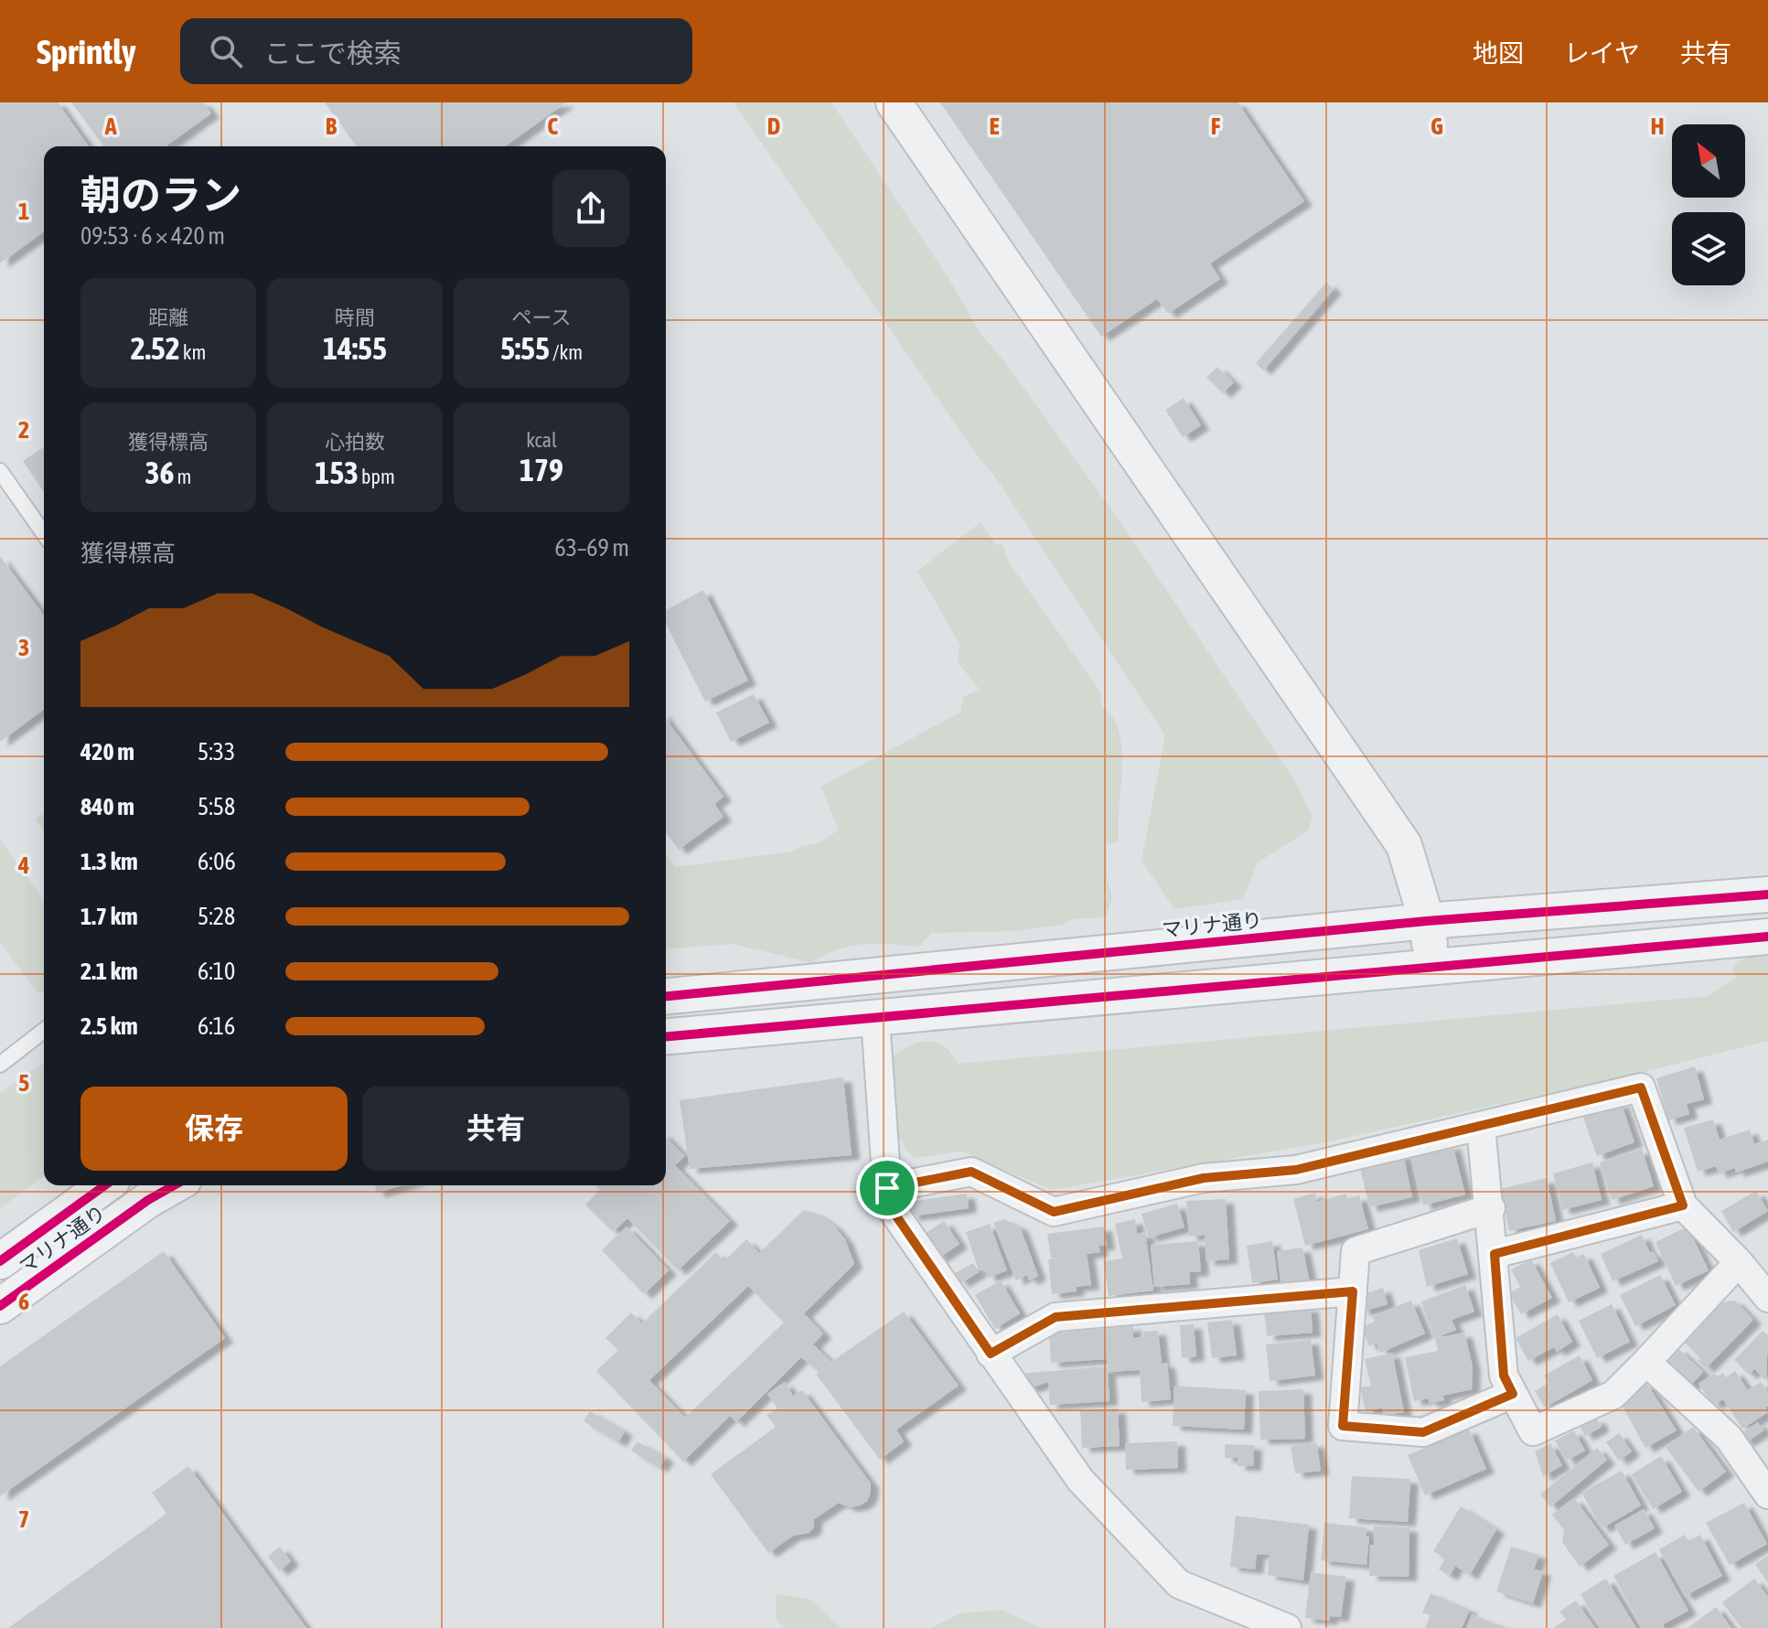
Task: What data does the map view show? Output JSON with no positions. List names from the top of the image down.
{
  "streets": {
    "street": ["マリナ通り"]
  },
  "north": "top left",
  "page": {
    "header": "Sprintly",
    "search": "ここで検索",
    "nav": ["地図", "レイヤ", "共有"],
    "heading": ["朝のラン", "09:53 · 6 × 420 m"],
    "stats": [
      ["距離", "2.52 km"],
      ["時間", "14:55"],
      ["ペース", "5:55 /km"],
      ["獲得標高", "36 m"],
      ["心拍数", "153 bpm"],
      ["kcal", "179"]
    ],
    "chart": ["獲得標高", "63–69 m"],
    "list": [
      {
        "name": "420 m",
        "note": "5:33"
      },
      {
        "name": "840 m",
        "note": "5:58"
      },
      {
        "name": "1.3 km",
        "note": "6:06"
      },
      {
        "name": "1.7 km",
        "note": "5:28"
      },
      {
        "name": "2.1 km",
        "note": "6:10"
      },
      {
        "name": "2.5 km",
        "note": "6:16"
      }
    ],
    "buttons": ["保存", "共有"]
  },
  "grid": {
    "columns": [
      "A",
      "B",
      "C",
      "D",
      "E",
      "F",
      "G",
      "H"
    ],
    "rows": [
      "1",
      "2",
      "3",
      "4",
      "5",
      "6",
      "7"
    ]
  }
}
